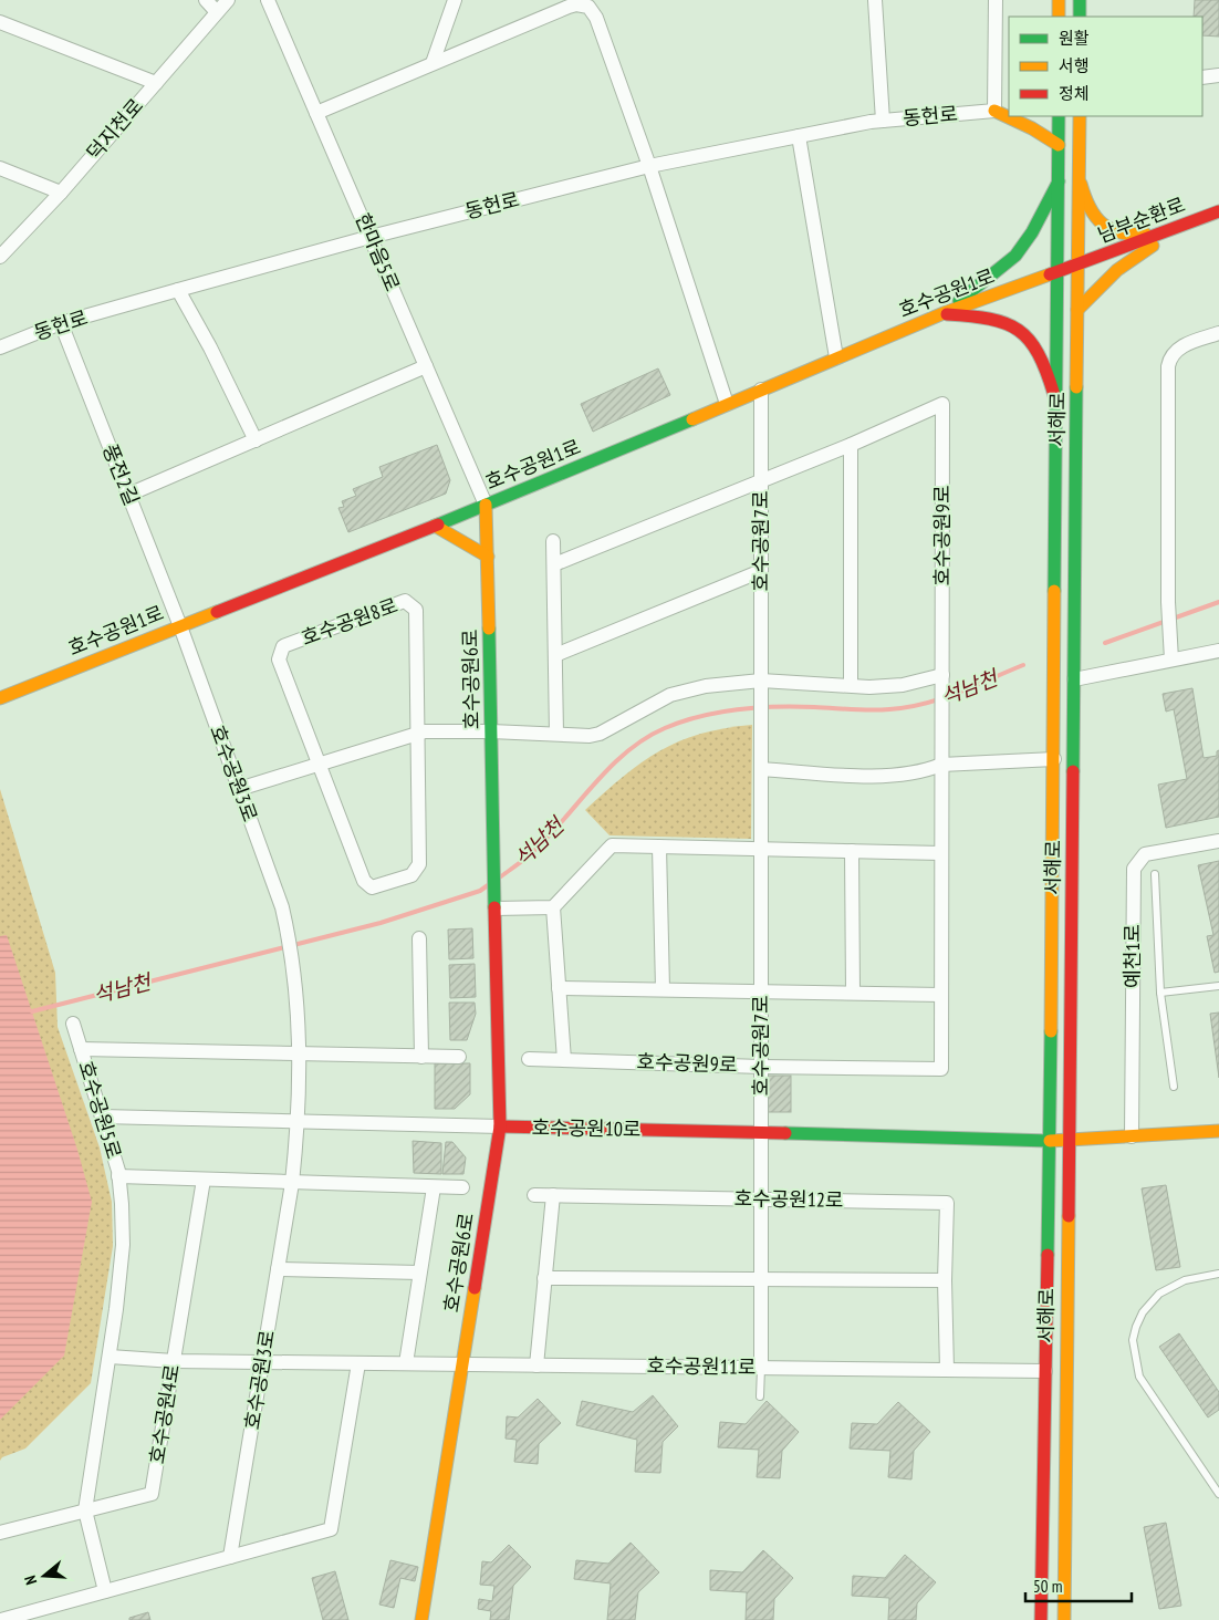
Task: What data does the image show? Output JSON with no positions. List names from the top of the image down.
{
  "streets": {
    "main road": [
      "남부순환로",
      "호수공원1로",
      "서해로",
      "호수공원6로",
      "호수공원10로"
    ],
    "street": [
      "동헌로",
      "덕지천로",
      "한마음5로",
      "풍전2길",
      "호수공원9로",
      "호수공원7로",
      "호수공원8로",
      "호수공원3로",
      "예천1로",
      "호수공원5로",
      "호수공원12로",
      "호수공원11로",
      "호수공원4로"
    ]
  },
  "crossings": [
    ["동헌로", "한마음5로"],
    ["동헌로", "풍전2길"],
    ["남부순환로", "호수공원1로"],
    ["남부순환로", "서해로"],
    ["한마음5로", "호수공원1로"],
    ["한마음5로", "호수공원6로"],
    ["호수공원1로", "서해로"],
    ["호수공원1로", "풍전2길"],
    ["호수공원1로", "호수공원7로"],
    ["호수공원1로", "호수공원6로"],
    ["호수공원1로", "호수공원3로"],
    ["서해로", "호수공원10로"],
    ["서해로", "호수공원11로"],
    ["풍전2길", "호수공원3로"],
    ["호수공원9로", "호수공원7로"],
    ["호수공원7로", "호수공원10로"],
    ["호수공원7로", "호수공원12로"],
    ["호수공원7로", "호수공원11로"],
    ["호수공원6로", "호수공원10로"],
    ["호수공원6로", "호수공원11로"],
    ["호수공원3로", "호수공원5로"],
    ["호수공원3로", "호수공원10로"],
    ["호수공원3로", "호수공원11로"],
    ["호수공원5로", "호수공원10로"],
    ["호수공원5로", "호수공원11로"],
    ["호수공원5로", "호수공원4로"],
    ["호수공원12로", "호수공원11로"],
    ["호수공원11로", "호수공원4로"]
  ],
  "water": ["석남천"],
  "legend": ["원활", "서행", "정체"],
  "scale_bar": "50 m",
  "north": "left"
}
